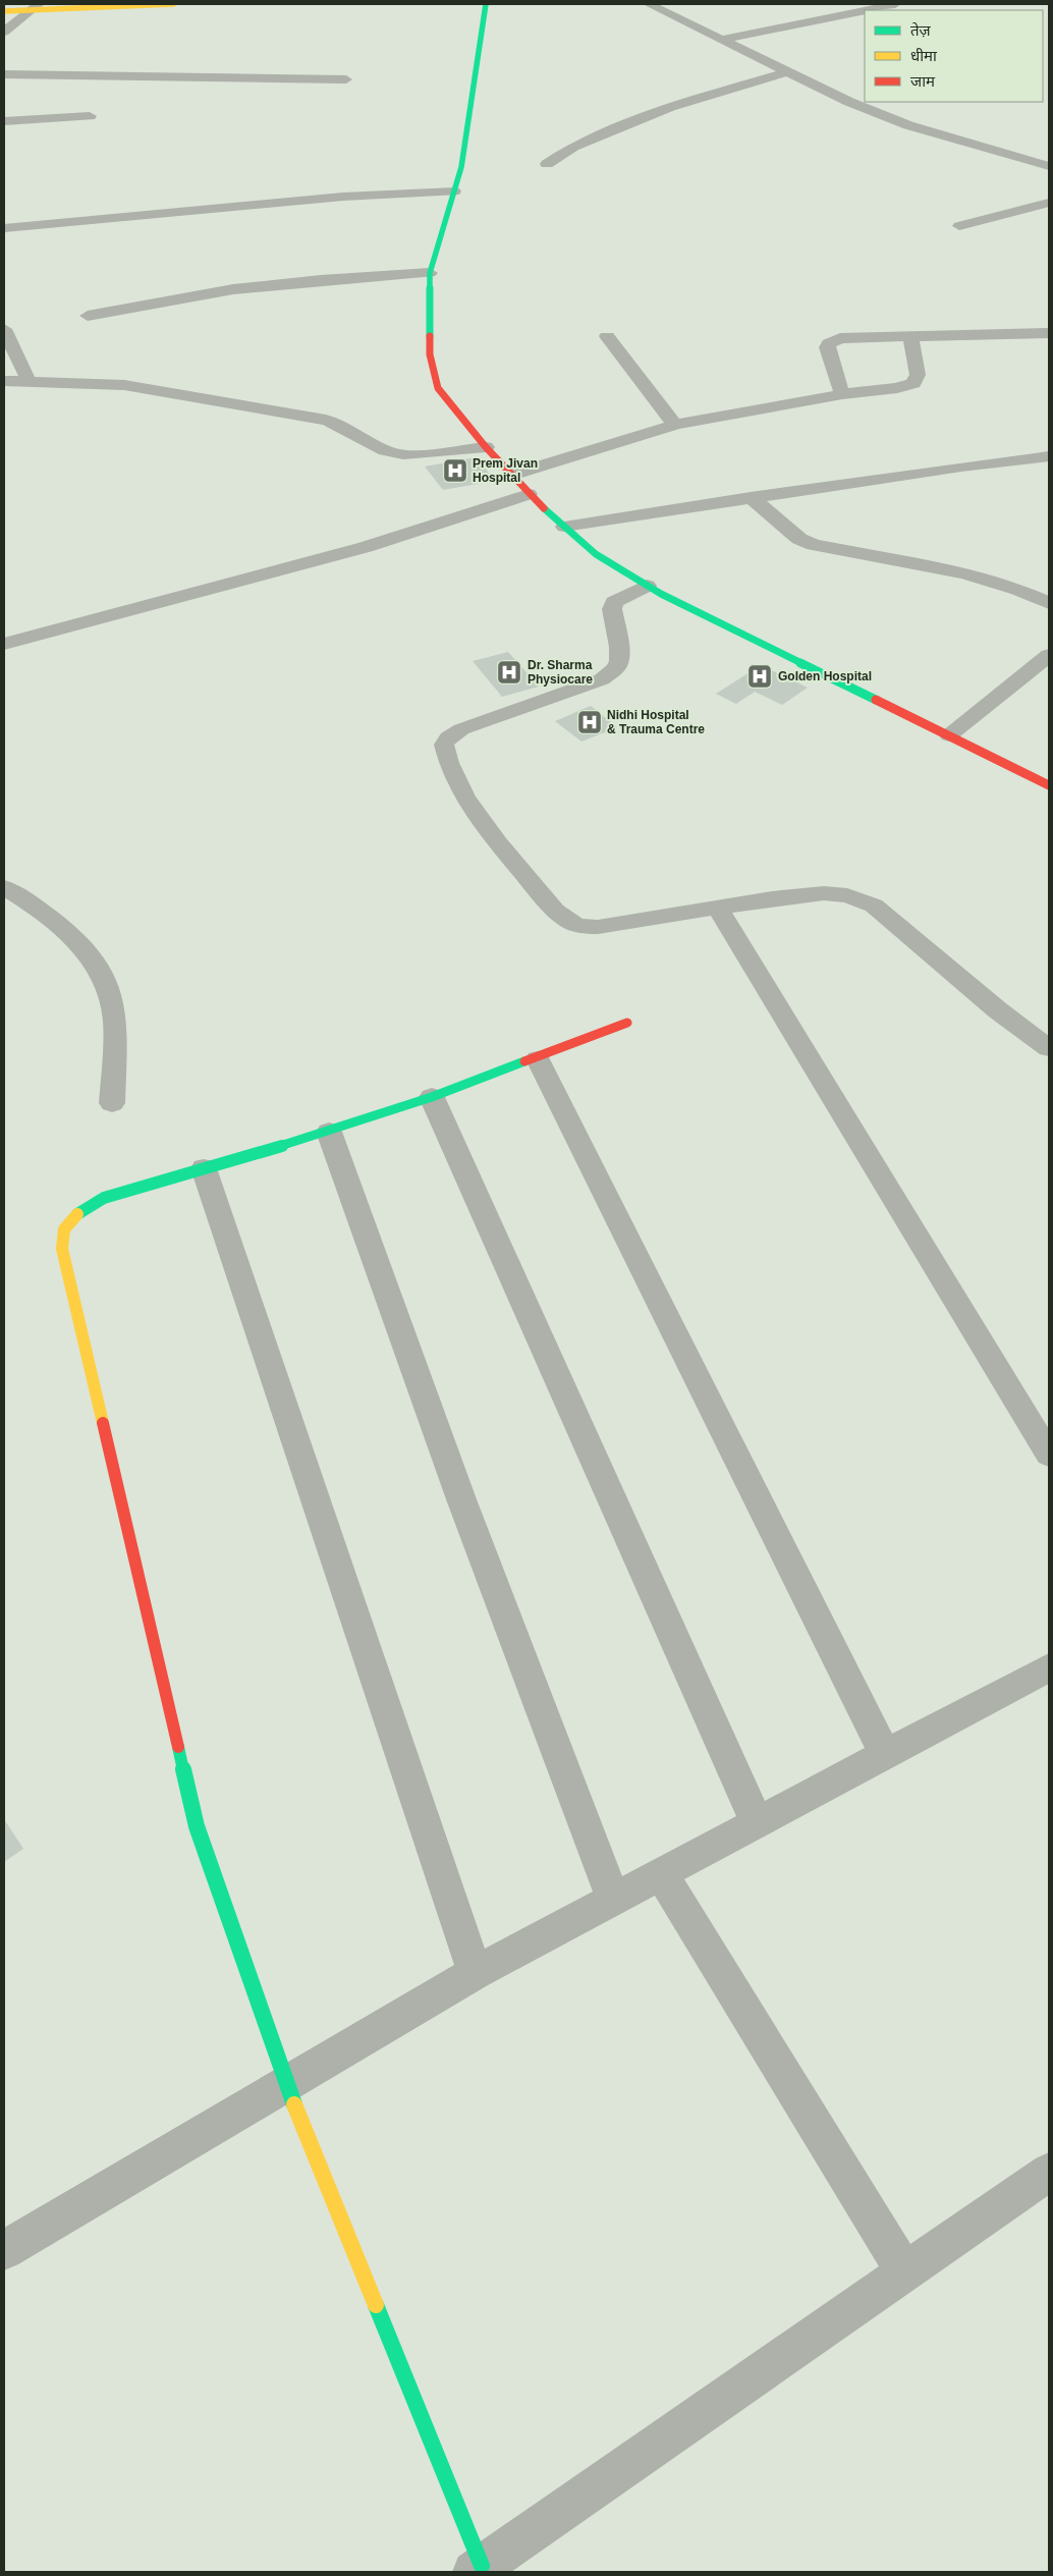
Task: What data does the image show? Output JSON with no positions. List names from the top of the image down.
{
  "places": {
    "hospital": [
      "Prem Jivan Hospital",
      "Dr. Sharma Physiocare",
      "Golden Hospital",
      "Nidhi Hospital & Trauma Centre"
    ]
  },
  "legend": ["तेज़", "धीमा", "जाम"]
}
